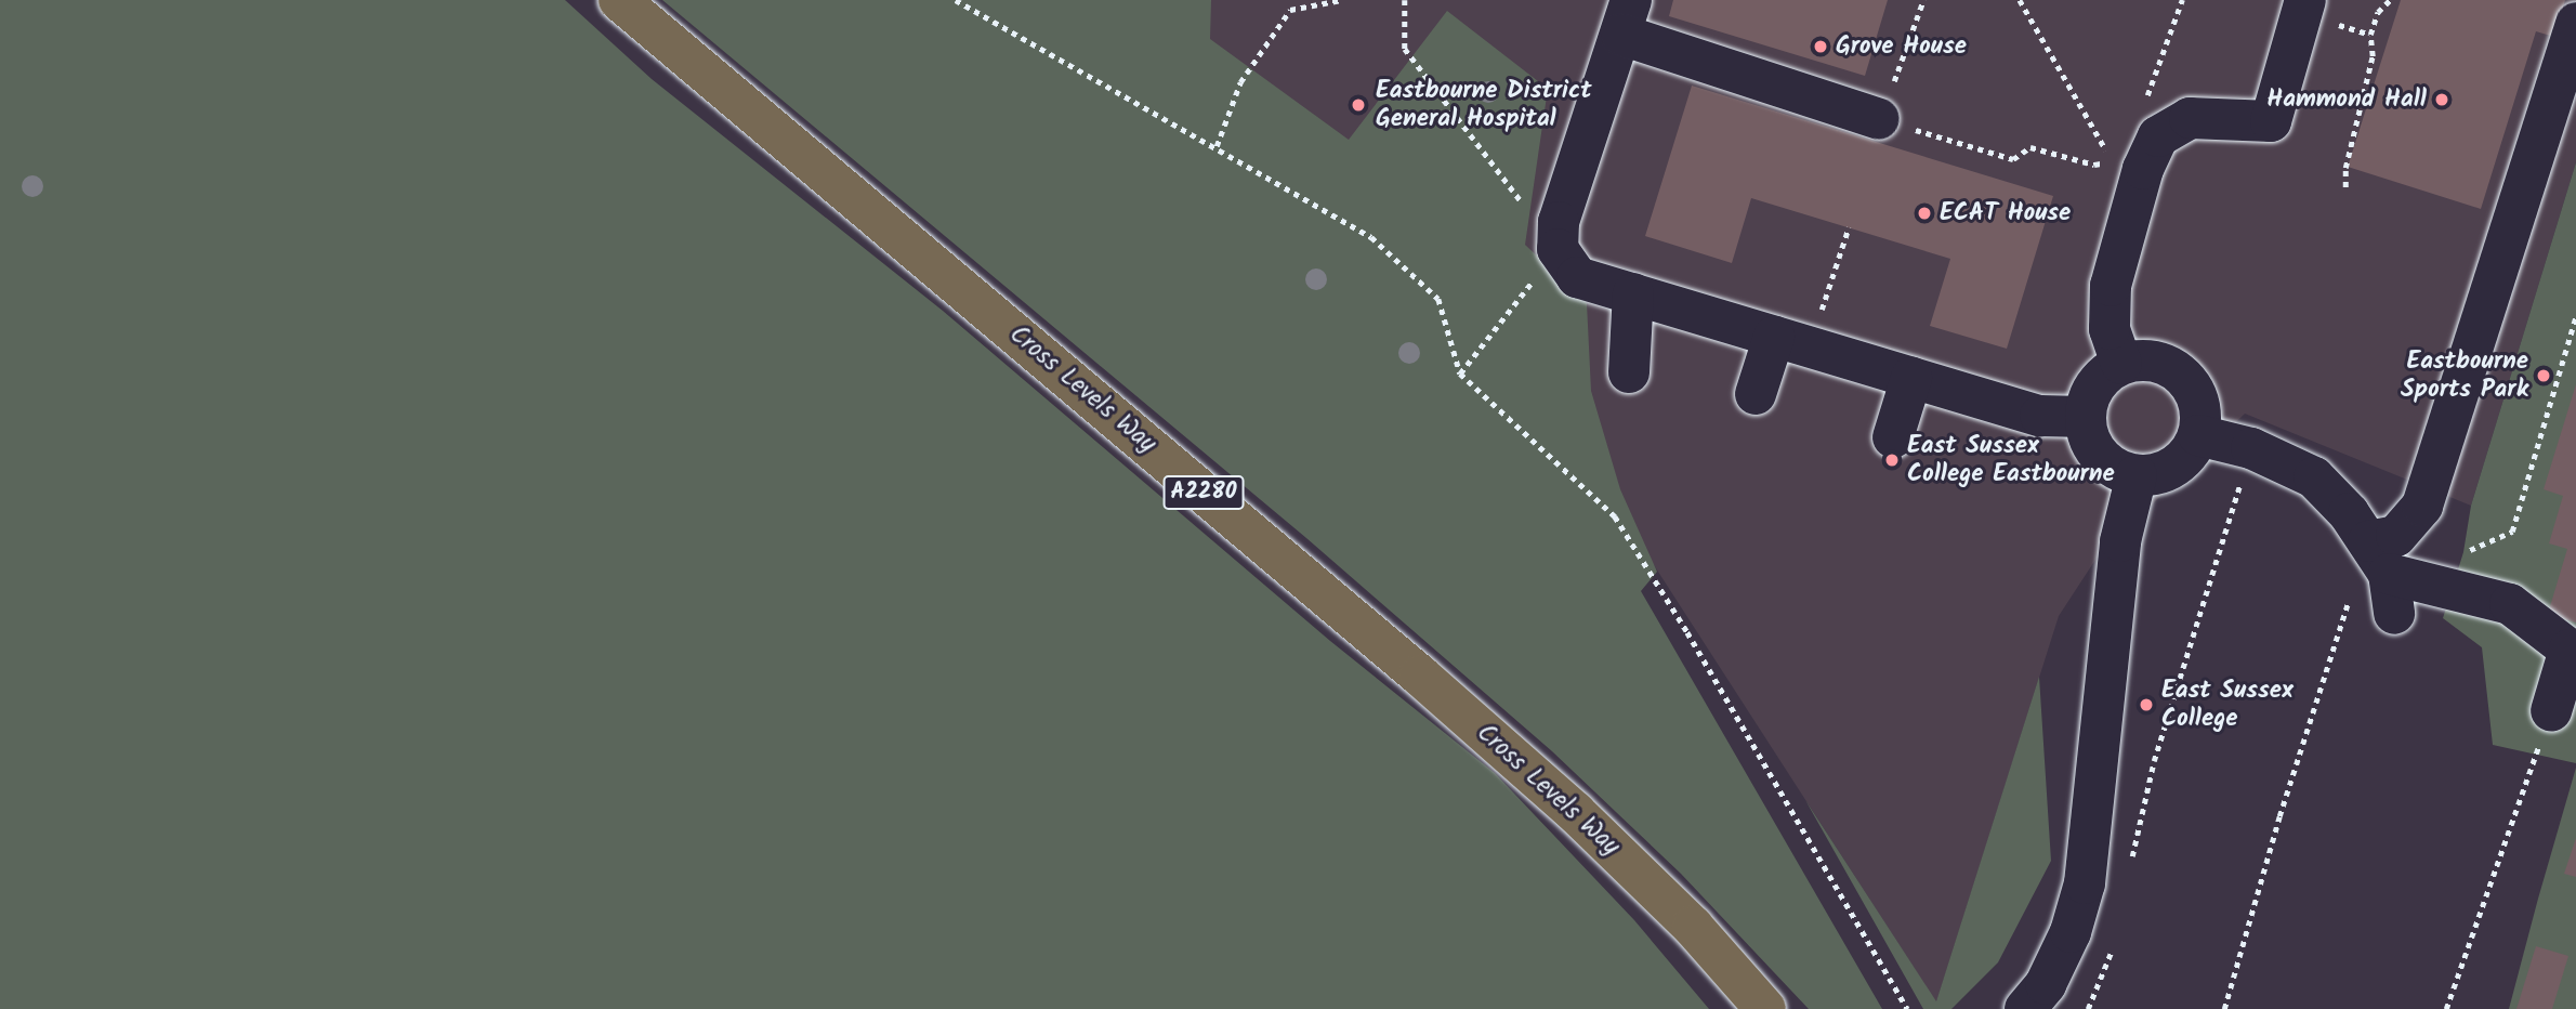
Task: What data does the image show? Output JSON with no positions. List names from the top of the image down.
{
  "streets": {
    "main road": ["Cross Levels Way", "A2280"]
  },
  "places": [
    "Grove House",
    "Hammond Hall",
    "Eastbourne District General Hospital",
    "ECAT House",
    "Eastbourne Sports Park",
    "East Sussex College Eastbourne",
    "East Sussex College"
  ]
}
